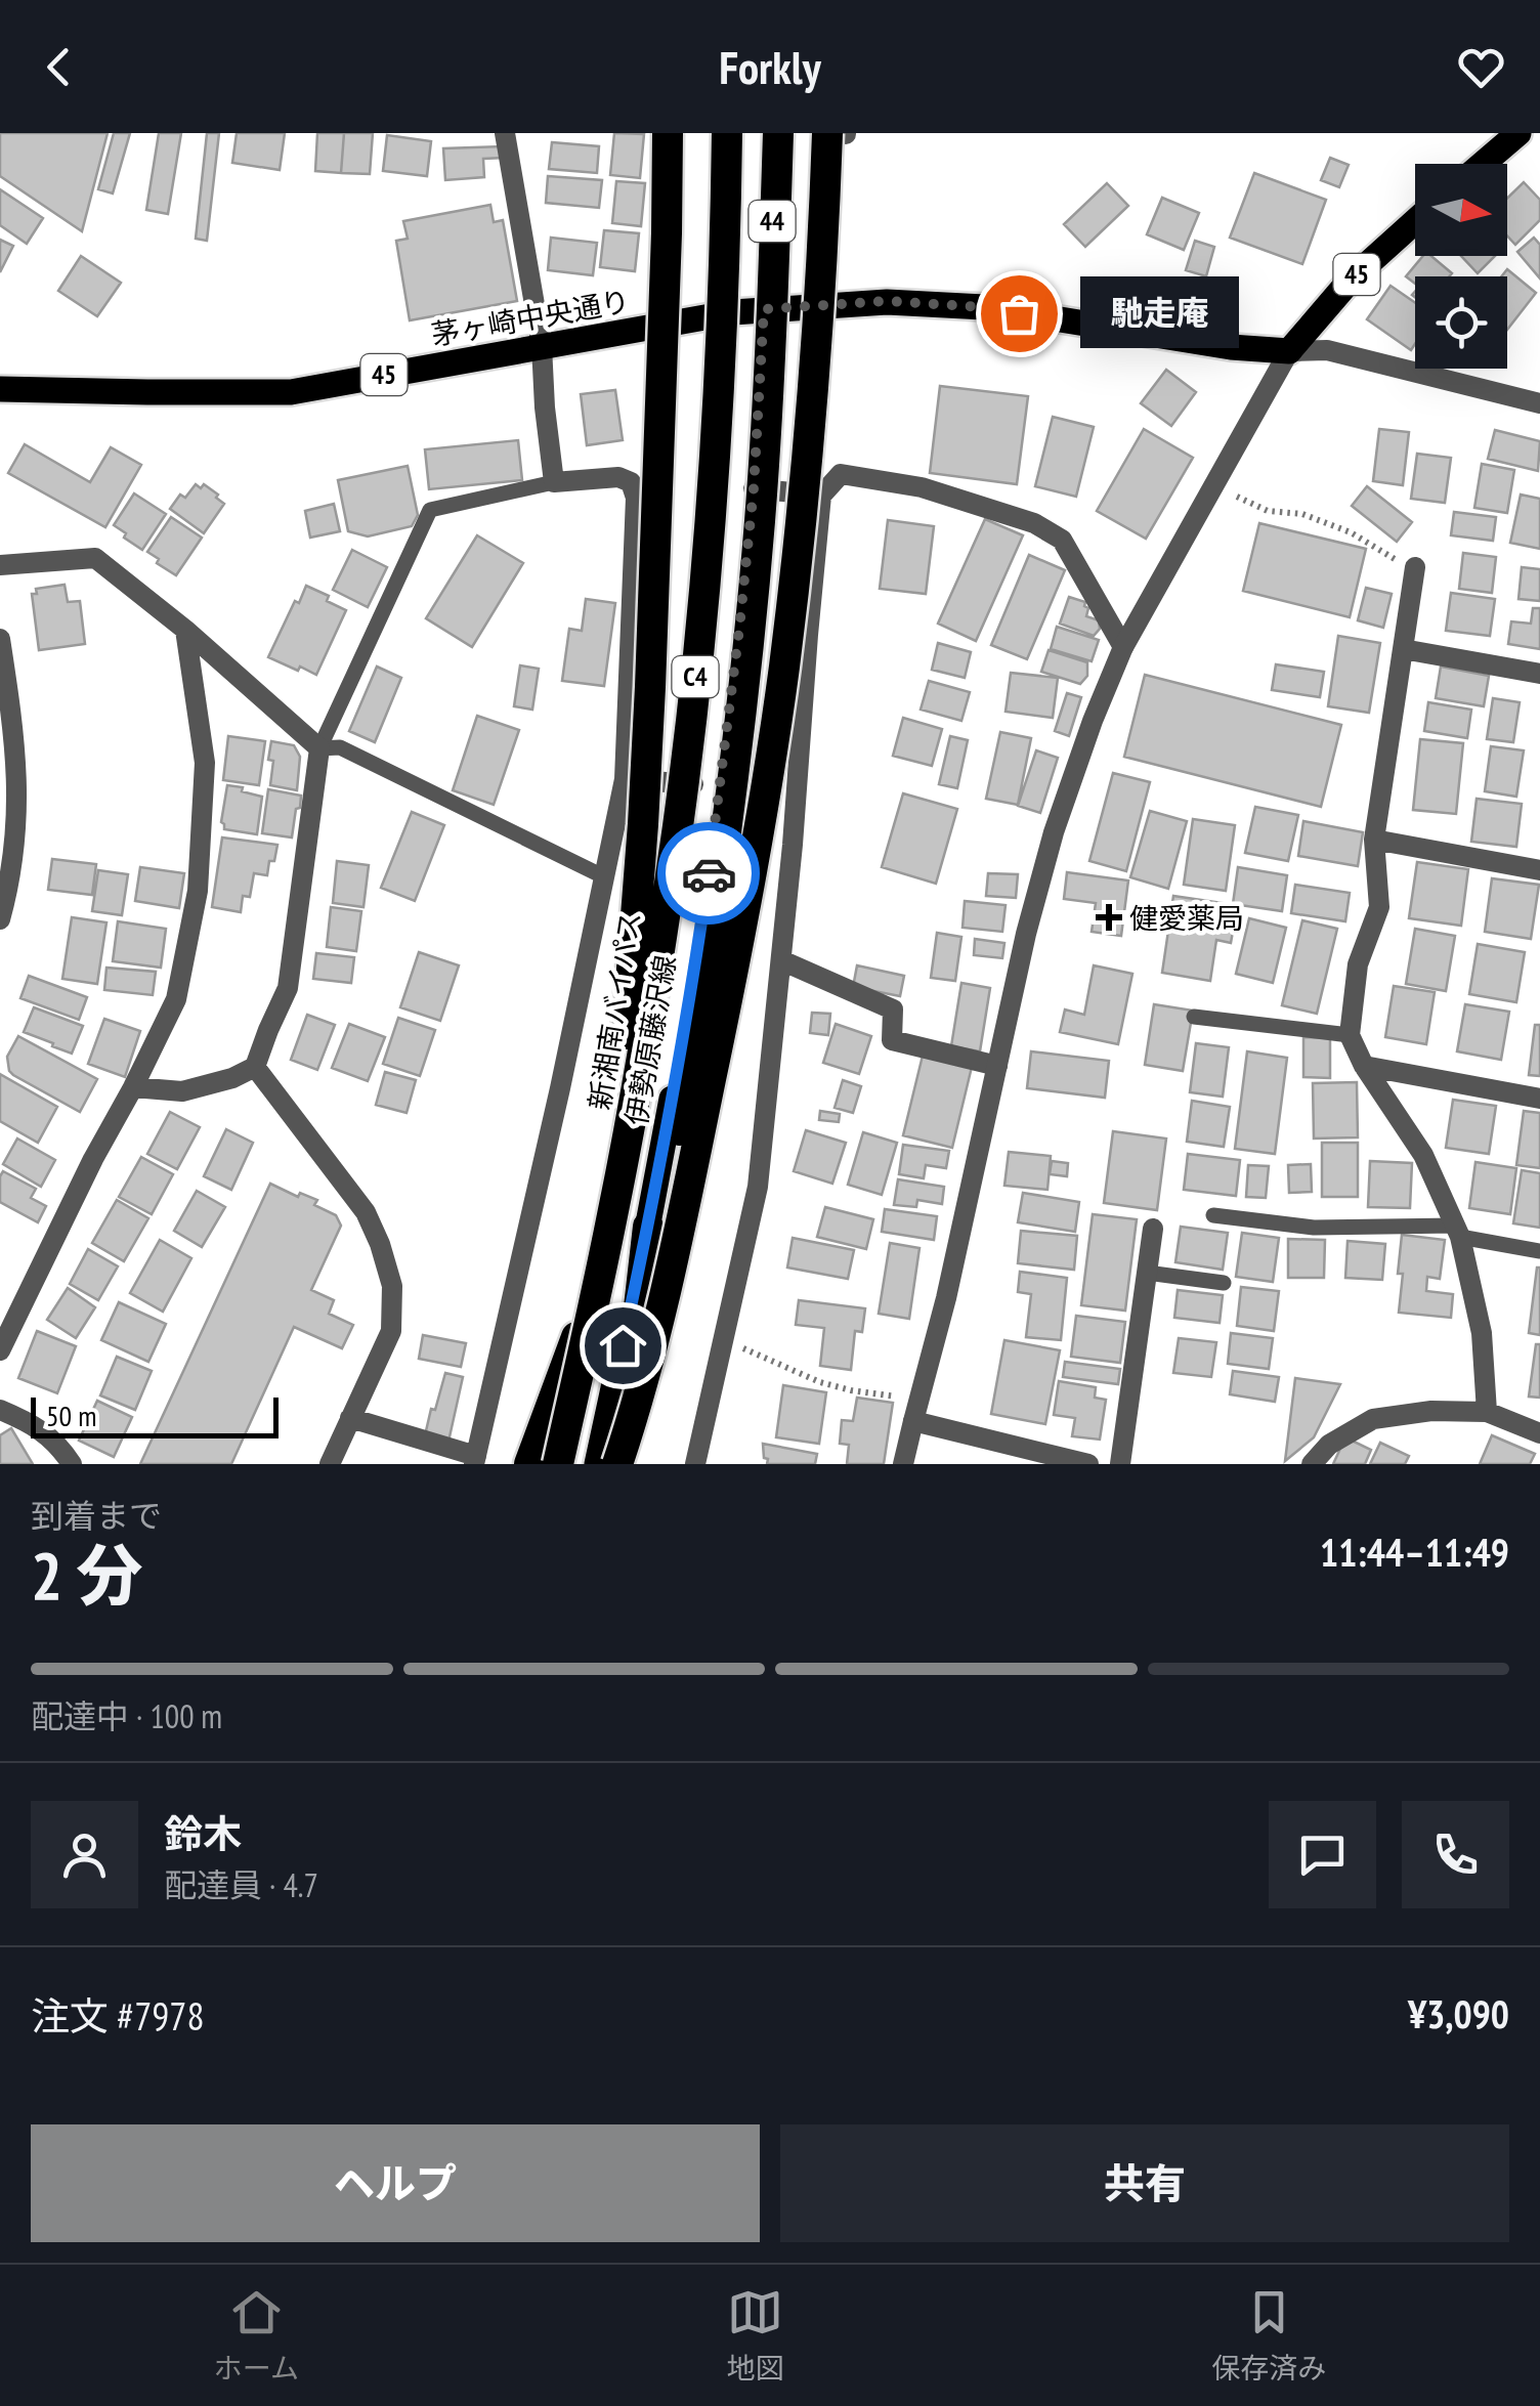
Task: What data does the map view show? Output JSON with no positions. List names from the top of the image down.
{
  "streets": {
    "highway": ["C4", "新湘南バイパス"],
    "main road": [
      "44",
      "45",
      "茅ヶ崎中央通り",
      "伊勢原藤沢線"
    ]
  },
  "crossings": [
    ["45", "茅ヶ崎中央通り"],
    ["45", "伊勢原藤沢線"],
    ["茅ヶ崎中央通り", "伊勢原藤沢線"],
    ["C4", "新湘南バイパス"],
    ["C4", "伊勢原藤沢線"],
    ["新湘南バイパス", "伊勢原藤沢線"]
  ],
  "places": {
    "other": ["馳走庵"],
    "health": ["健愛薬局"]
  },
  "scale_bar": "50 m",
  "north": "right",
  "page": {
    "header": "Forkly",
    "bubble": "馳走庵",
    "scale": "50 m",
    "heading": ["2 分", "到着まで", "11:44–11:49"],
    "panel": [
      "鈴木",
      "配達員 · 4.7",
      "注文 #7978",
      "¥3,090"
    ],
    "bar": "配達中 · 100 m",
    "buttons": ["ヘルプ", "共有"],
    "tabs": ["ホーム", "地図", "保存済み"]
  }
}
